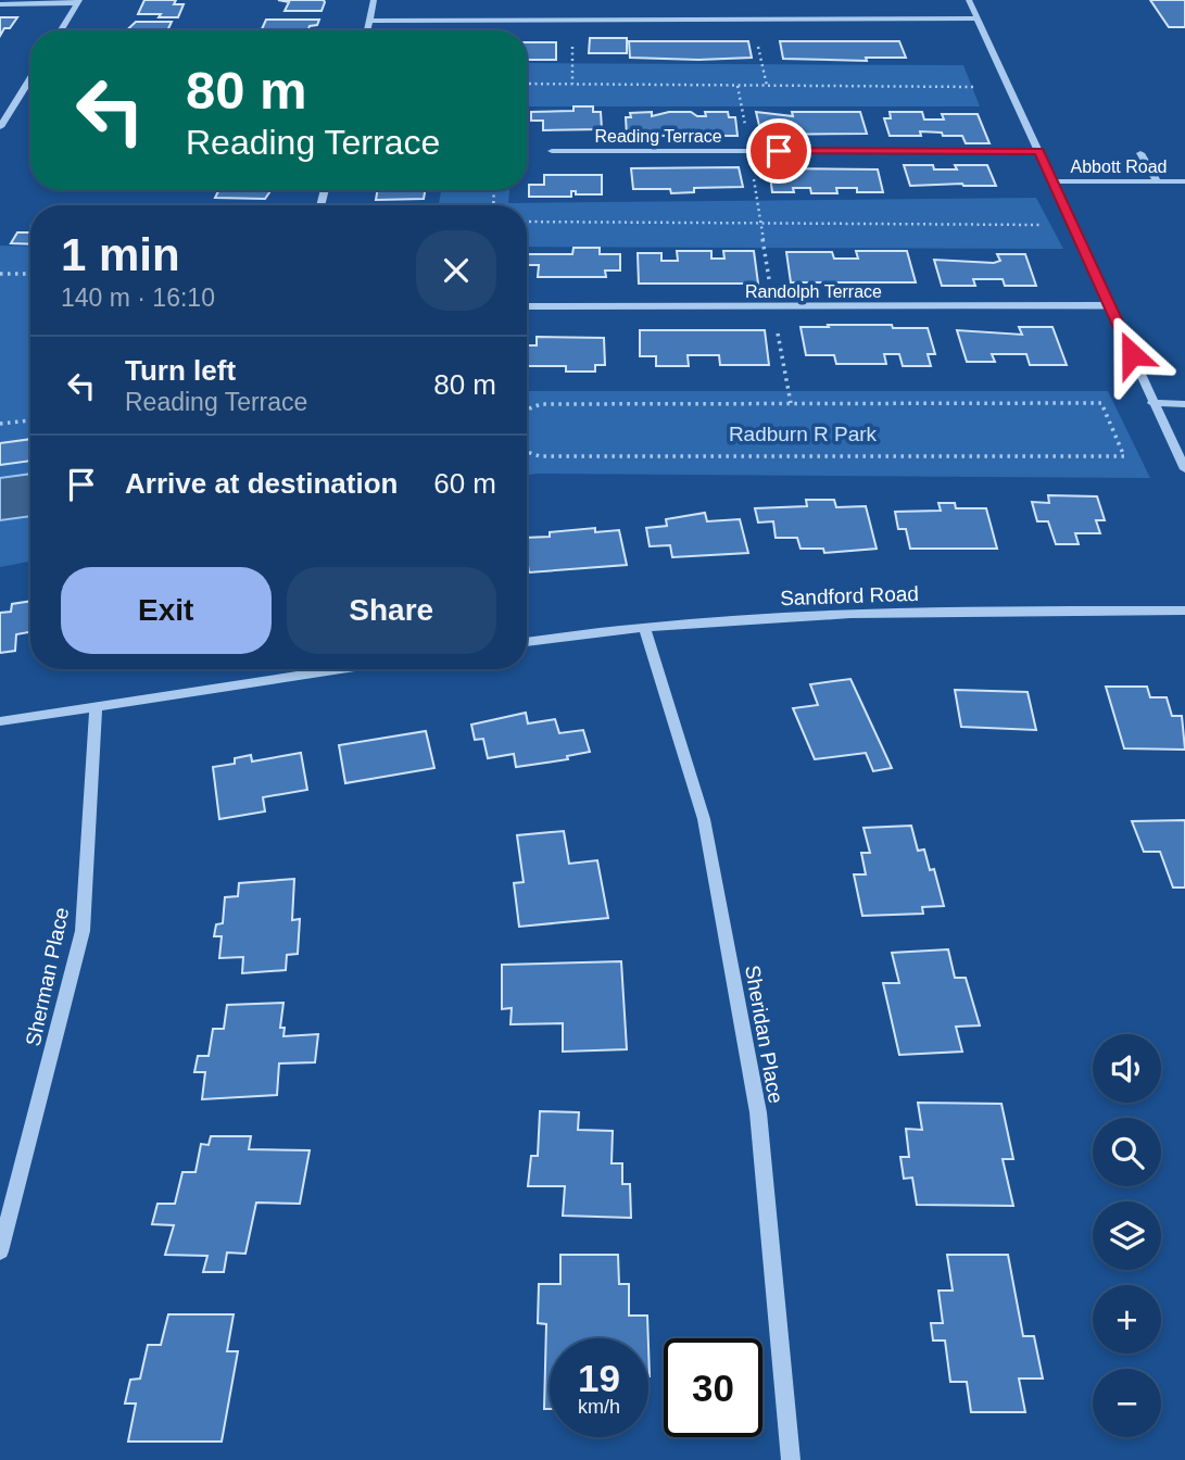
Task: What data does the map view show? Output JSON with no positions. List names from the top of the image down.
{
  "streets": {
    "street": [
      "Reading Terrace",
      "Abbott Road",
      "Randolph Terrace",
      "Sandford Road",
      "Sherman Place",
      "Sheridan Place"
    ]
  },
  "crossings": [
    ["Sandford Road", "Sheridan Place"]
  ],
  "parks": ["Radburn R Park"],
  "page": {
    "turn": ["80 m", "Reading Terrace"],
    "heading": ["1 min", "140 m · 16:10"],
    "list": [
      {
        "name": "Turn left",
        "note": "Reading Terrace",
        "value": "80 m"
      },
      {
        "name": "Arrive at destination",
        "value": "60 m"
      }
    ],
    "buttons": ["Exit", "Share"],
    "map_buttons": ["+", "−"],
    "speed": "19 km/h",
    "limit": "30"
  }
}
